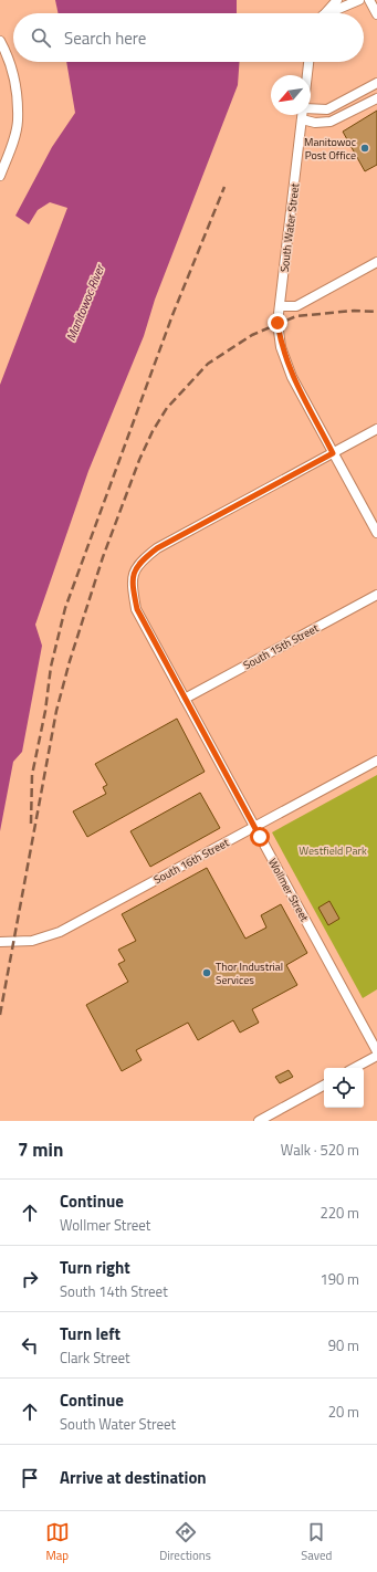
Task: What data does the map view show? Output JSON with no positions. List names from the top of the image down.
{
  "streets": {
    "street": [
      "South Water Street",
      "South 15th Street",
      "South 16th Street",
      "Wollmer Street"
    ]
  },
  "crossings": [
    ["South Water Street", "Wollmer Street"],
    ["South 15th Street", "Wollmer Street"],
    ["South 16th Street", "Wollmer Street"]
  ],
  "water": ["Manitowoc River"],
  "parks": ["Westfield Park"],
  "places": ["Manitowoc Post Office", "Thor Industrial Services"],
  "north": "bottom left",
  "page": {
    "search": "Search here",
    "heading": ["7 min", "Walk · 520 m"],
    "list": [
      ["Continue", "Wollmer Street", "220 m"],
      ["Turn right", "South 14th Street", "190 m"],
      ["Turn left", "Clark Street", "90 m"],
      ["Continue", "South Water Street", "20 m"],
      "Arrive at destination"
    ],
    "nav": ["Map", "Directions", "Saved"]
  }
}
